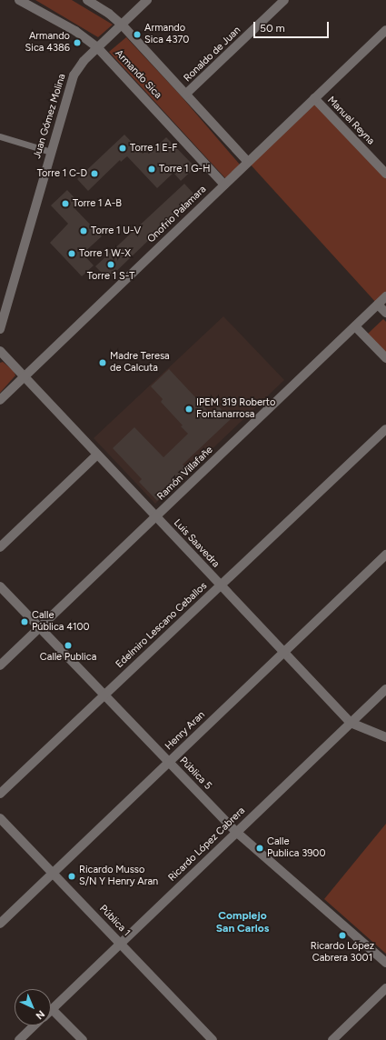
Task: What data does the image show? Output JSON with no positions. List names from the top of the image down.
{
  "streets": {
    "street": [
      "Ronaldo de Juan",
      "Armando Sica",
      "Juan Gómez Molina",
      "Manuel Reyna",
      "Onofrio Palamara",
      "Ramón Villafañe",
      "Luis Saavedra",
      "Edelmiro Lescano Ceballos",
      "Henry Aran",
      "Pública 5",
      "Ricardo López Cabrera",
      "Pública 1"
    ]
  },
  "crossings": [
    ["Armando Sica", "Juan Gómez Molina"],
    ["Armando Sica", "Onofrio Palamara"],
    ["Manuel Reyna", "Onofrio Palamara"],
    ["Onofrio Palamara", "Luis Saavedra"],
    ["Ramón Villafañe", "Luis Saavedra"],
    ["Ramón Villafañe", "Pública 5"],
    ["Luis Saavedra", "Edelmiro Lescano Ceballos"],
    ["Luis Saavedra", "Henry Aran"],
    ["Luis Saavedra", "Ricardo López Cabrera"],
    ["Edelmiro Lescano Ceballos", "Pública 5"],
    ["Henry Aran", "Pública 5"],
    ["Henry Aran", "Pública 1"],
    ["Pública 5", "Ricardo López Cabrera"],
    ["Ricardo López Cabrera", "Pública 1"]
  ],
  "districts": ["Complejo San Carlos"],
  "places": [
    "Armando Sica 4370",
    "Armando Sica 4386",
    "Torre 1 E-F",
    "Torre 1 G-H",
    "Torre 1 C-D",
    "Torre 1 A-B",
    "Torre 1 U-V",
    "Torre 1 W-X",
    "Torre 1 S-T",
    "Madre Teresa de Calcuta",
    "IPEM 319 Roberto Fontanarrosa",
    "Calle Pública 4100",
    "Calle Publica",
    "Calle Publica 3900",
    "Ricardo Musso S/N Y Henry Aran",
    "Ricardo López Cabrera 3001"
  ],
  "scale_bar": "50 m",
  "north": "bottom right"
}
